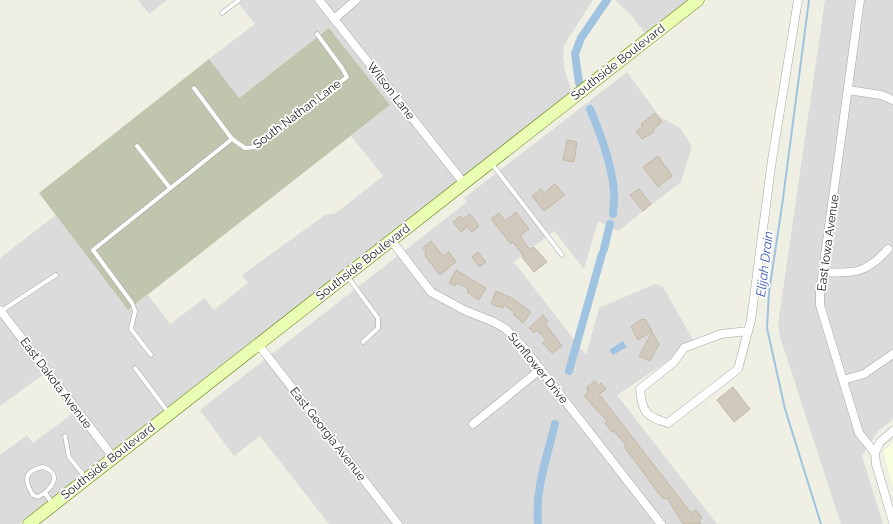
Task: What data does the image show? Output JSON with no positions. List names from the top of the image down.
{
  "streets": {
    "main road": ["Southside Boulevard"],
    "street": [
      "Wilson Lane",
      "East Iowa Avenue",
      "Sunflower Drive",
      "East Dakota Avenue",
      "East Georgia Avenue"
    ],
    "lane": ["South Nathan Lane"]
  },
  "crossings": [
    ["Southside Boulevard", "Wilson Lane"],
    ["Southside Boulevard", "Sunflower Drive"],
    ["Southside Boulevard", "East Dakota Avenue"],
    ["Southside Boulevard", "East Georgia Avenue"]
  ],
  "water": ["Elijah Drain"]
}
